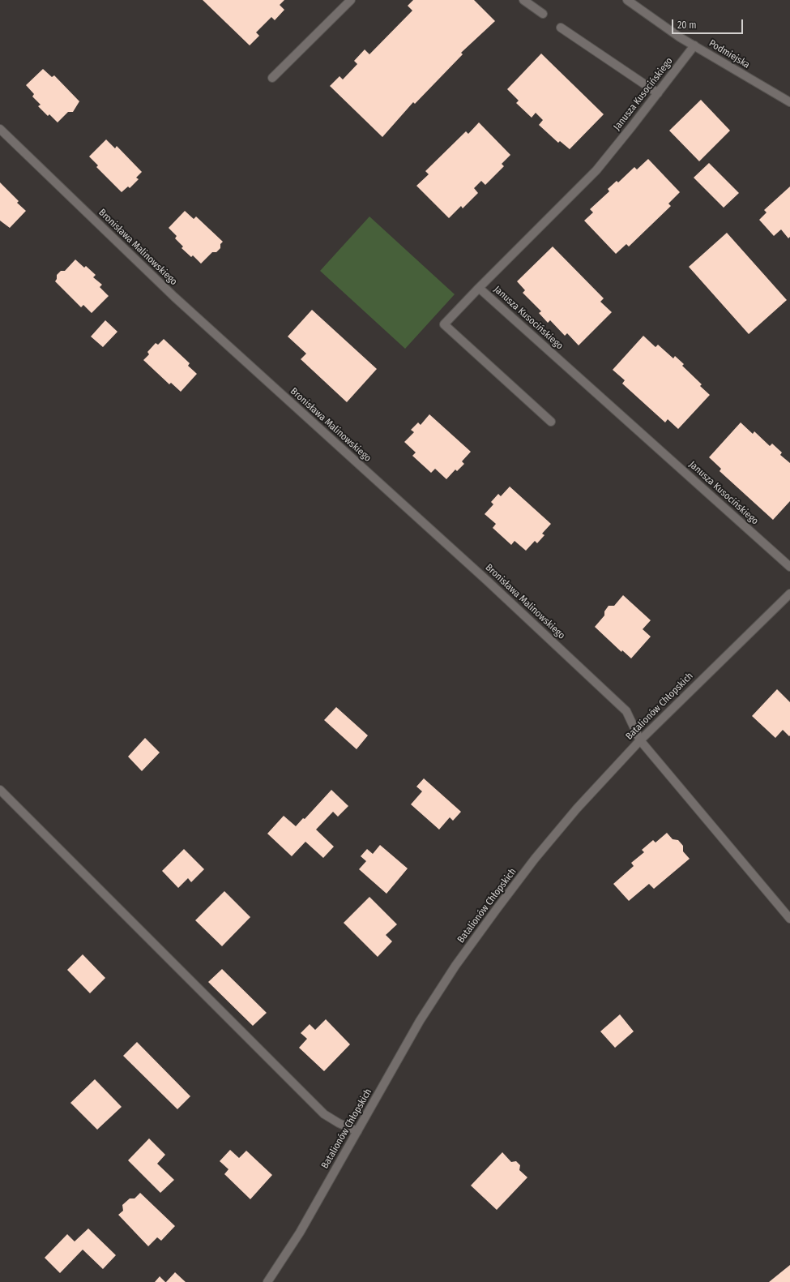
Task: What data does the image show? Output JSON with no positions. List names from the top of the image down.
{
  "streets": {
    "street": [
      "Podmiejska",
      "Janusza Kusocińskiego",
      "Bronisława Malinowskiego",
      "Batalionów Chłopskich"
    ]
  },
  "crossings": [
    ["Podmiejska", "Janusza Kusocińskiego"],
    ["Bronisława Malinowskiego", "Batalionów Chłopskich"]
  ],
  "scale_bar": "20 m"
}
